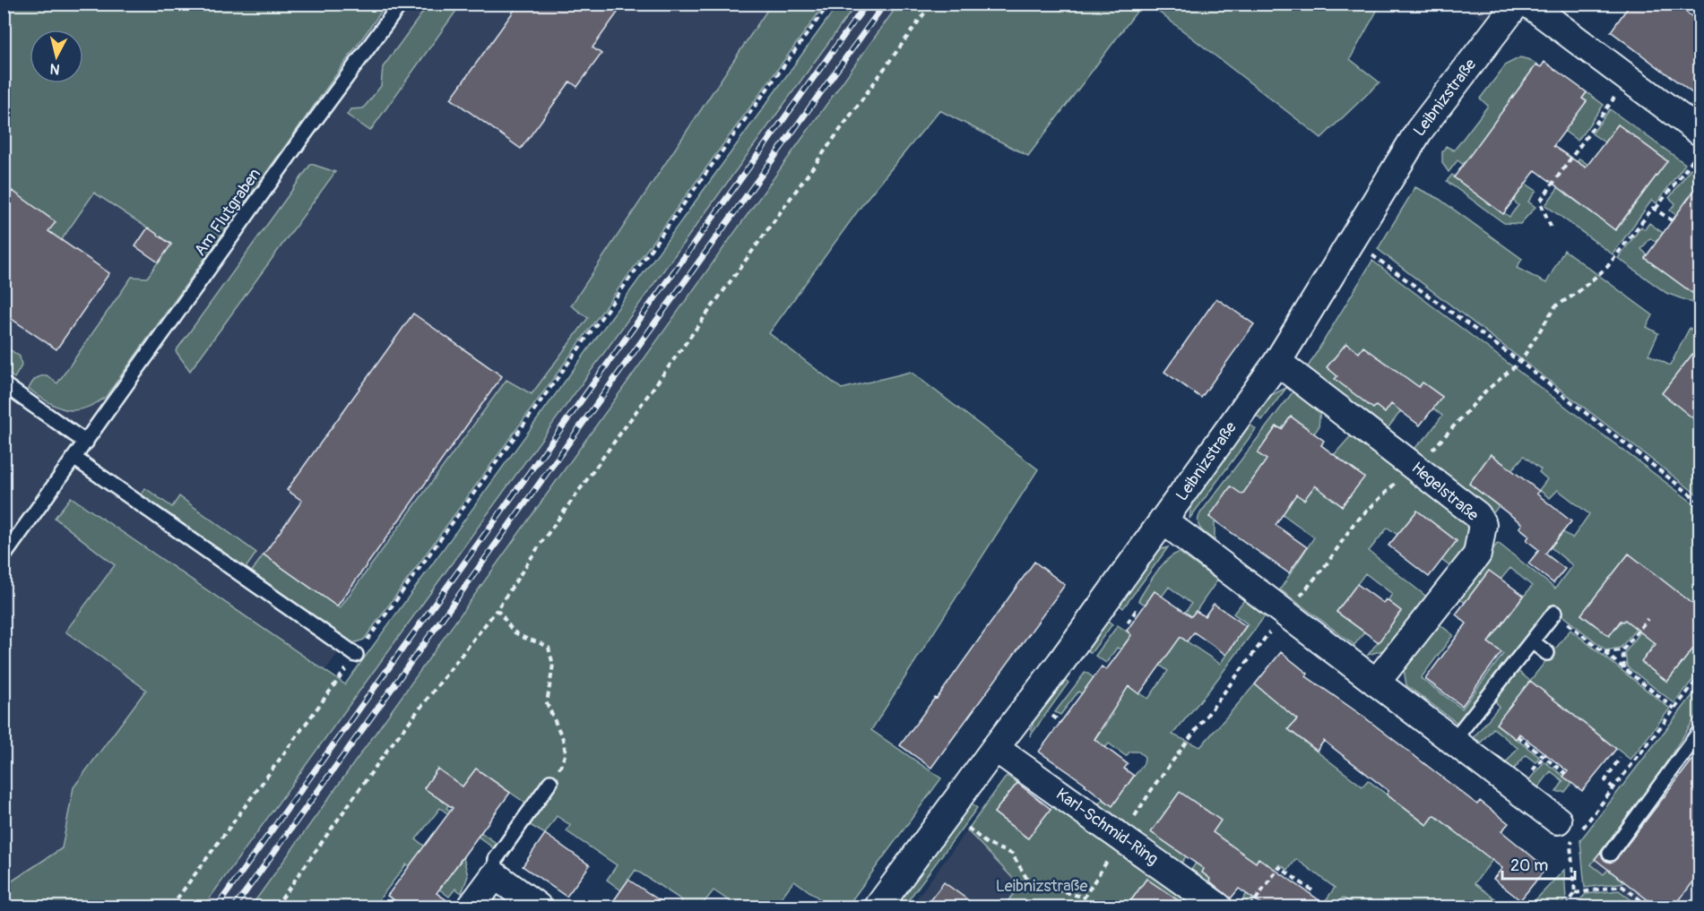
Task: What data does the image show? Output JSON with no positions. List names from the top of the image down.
{
  "streets": {
    "street": ["Leibnizstraße", "Hegelstraße", "Karl-Schmid-Ring"],
    "lane": ["Am Flutgraben"]
  },
  "crossings": [
    ["Leibnizstraße", "Hegelstraße"],
    ["Leibnizstraße", "Karl-Schmid-Ring"]
  ],
  "parks": ["Leibnizstraße"],
  "scale_bar": "20 m",
  "north": "bottom"
}
